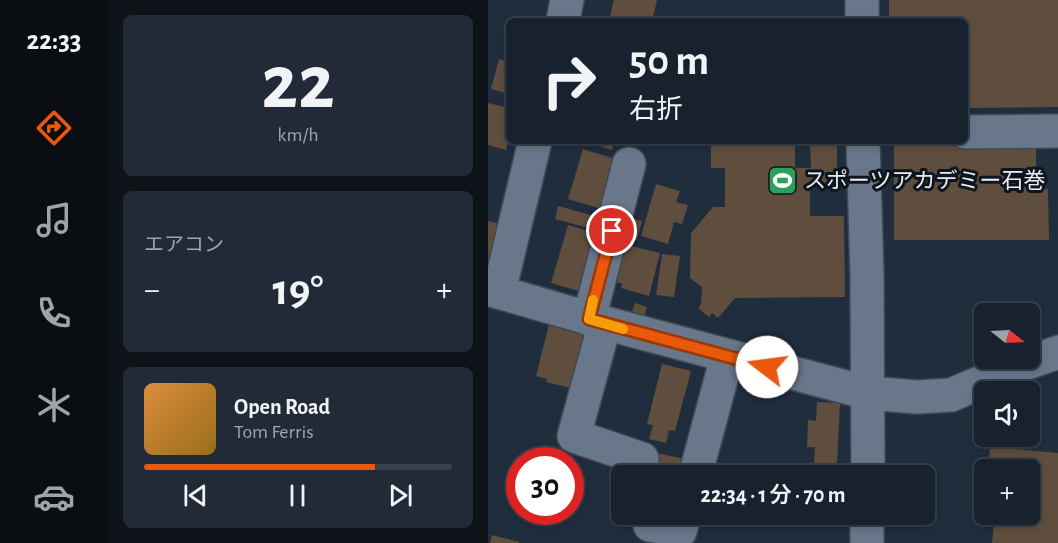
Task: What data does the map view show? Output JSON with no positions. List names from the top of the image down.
{
  "places": {
    "sports": ["スポーツアカデミー石巻"]
  },
  "north": "right",
  "page": {
    "tabs": "22:33",
    "tile": [
      ["22", "km/h"],
      "エアコン"
    ],
    "turn": ["50 m", "右折"],
    "heat": ["−", "19°", "+"],
    "map_buttons": "+",
    "song": ["Open Road", "Tom Ferris"],
    "limit": "30",
    "trip": "22:34 · 1 分 · 70 m"
  }
}
